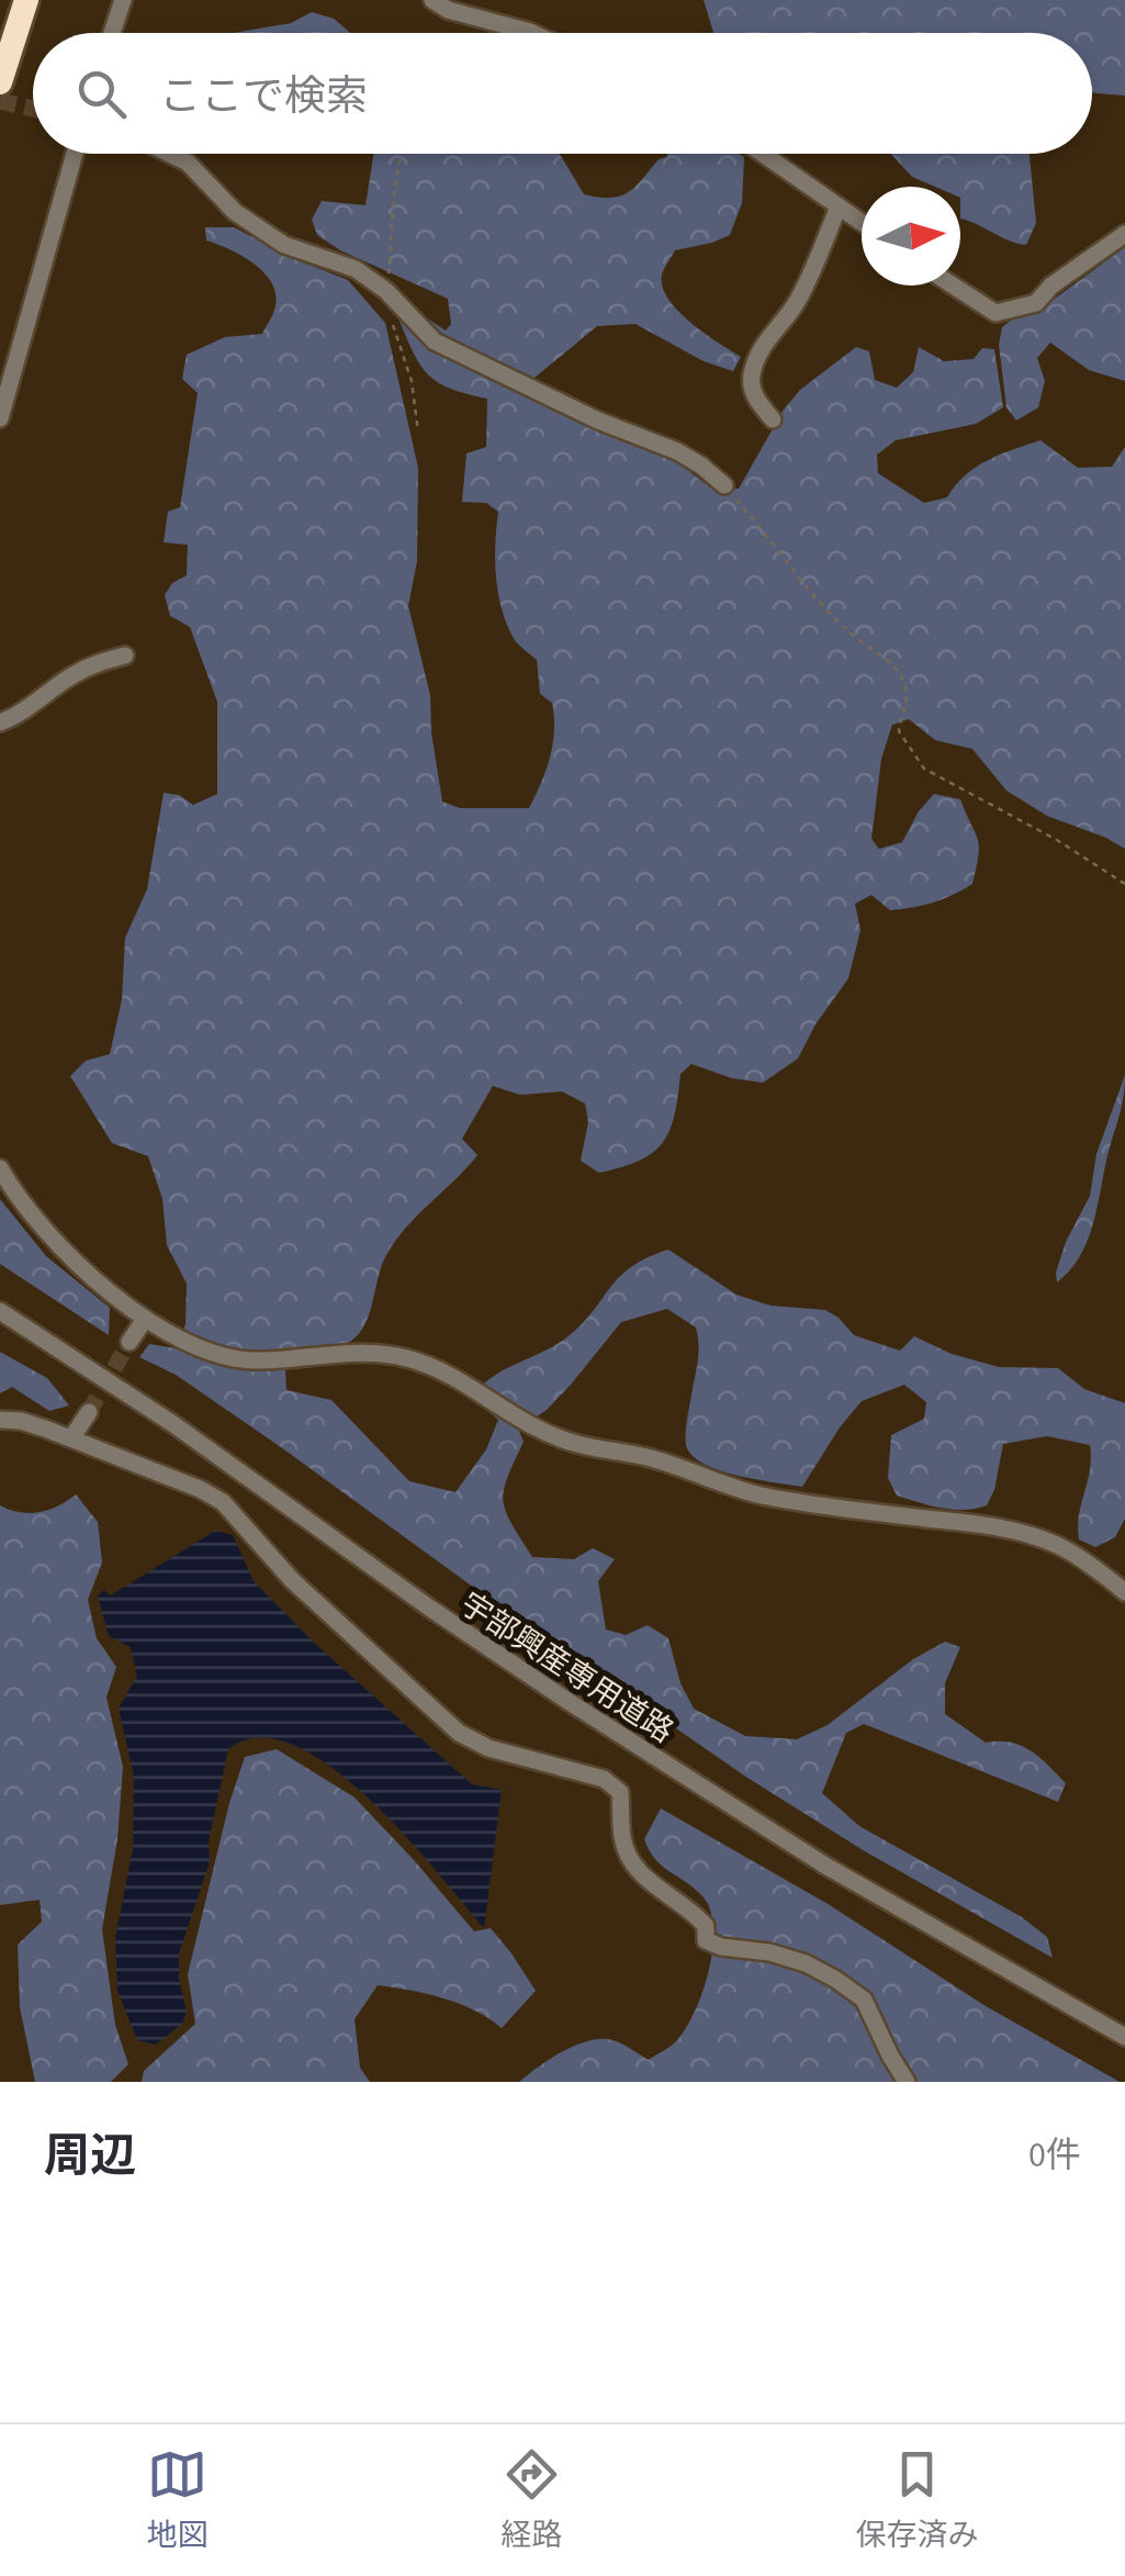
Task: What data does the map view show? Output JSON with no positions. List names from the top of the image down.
{
  "streets": {
    "street": ["宇部興産専用道路"]
  },
  "north": "right",
  "page": {
    "search": "ここで検索",
    "heading": ["周辺", "0件"],
    "nav": ["地図", "経路", "保存済み"]
  }
}
